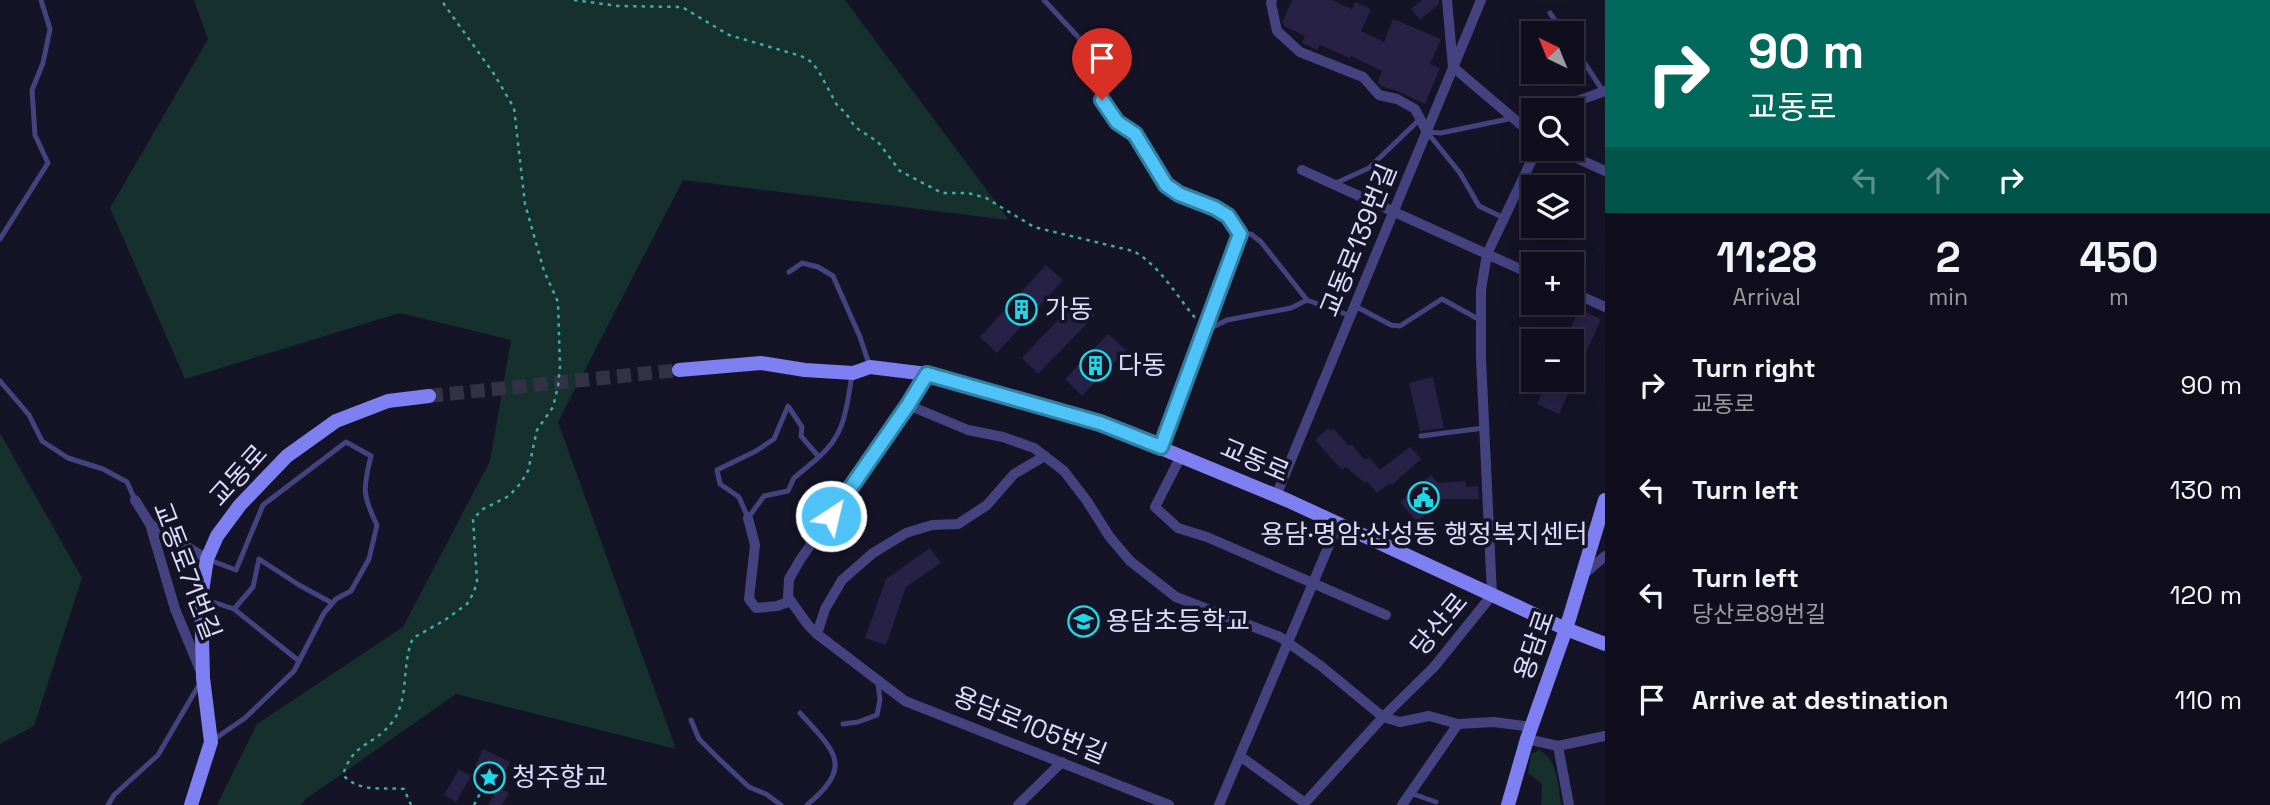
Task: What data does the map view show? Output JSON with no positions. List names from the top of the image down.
{
  "streets": {
    "street": [
      "교동로139번길",
      "교동로",
      "교동로71번길",
      "당산로",
      "용담로",
      "용담로105번길"
    ]
  },
  "crossings": [
    ["교동로139번길", "교동로"],
    ["교동로", "교동로71번길"],
    ["교동로", "당산로"],
    ["교동로", "용담로"]
  ],
  "places": {
    "building": ["가동", "다동"],
    "public building": ["용담·명암·산성동 행정복지센터"],
    "school or university": ["용담초등학교"],
    "place": ["청주향교"]
  },
  "north": "top left",
  "page": {
    "turn": ["90 m", "교동로"],
    "map_buttons": ["+", "−"],
    "eta": [
      "11:28",
      "Arrival",
      "2",
      "min",
      "450",
      "m"
    ],
    "list": [
      {
        "name": "Turn right",
        "note": "교동로",
        "value": "90 m"
      },
      {
        "name": "Turn left",
        "value": "130 m"
      },
      {
        "name": "Turn left",
        "note": "당산로89번길",
        "value": "120 m"
      },
      {
        "name": "Arrive at destination",
        "value": "110 m"
      }
    ]
  }
}
